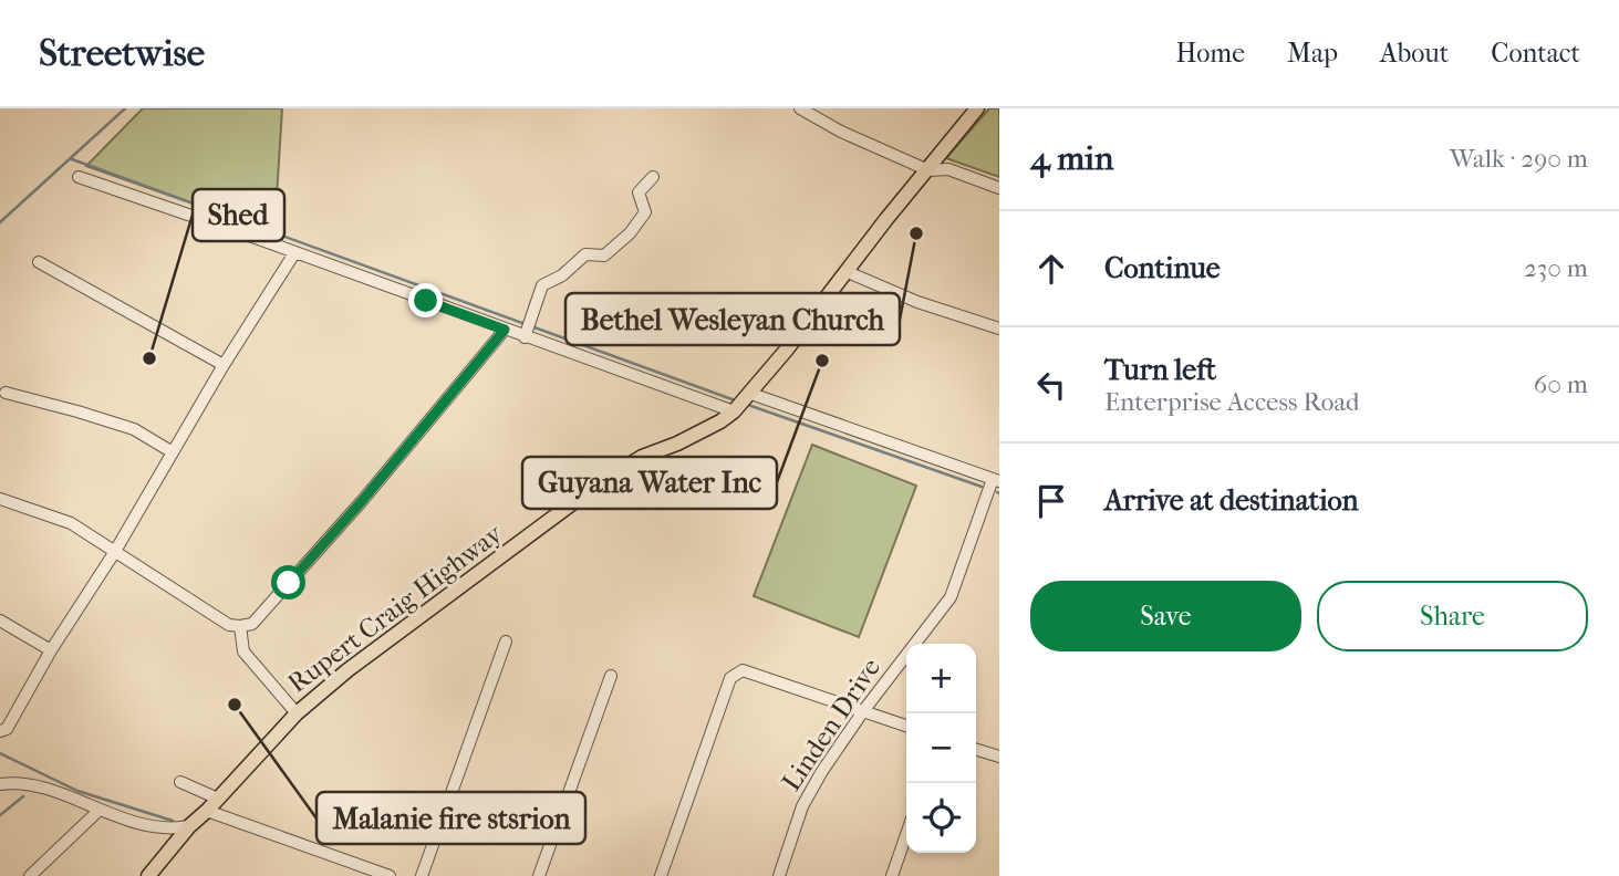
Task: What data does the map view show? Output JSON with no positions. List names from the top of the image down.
{
  "streets": {
    "main road": ["Rupert Craig Highway"],
    "street": ["Linden Drive"]
  },
  "places": [
    "Bethel Wesleyan Church",
    "Shed",
    "Guyana Water Inc",
    "Malanie fire stsrion"
  ],
  "page": {
    "header": "Streetwise",
    "nav": [
      "Home",
      "Map",
      "About",
      "Contact"
    ],
    "heading": ["4 min", "Walk · 290 m"],
    "list": [
      ["Continue", "230 m"],
      ["Turn left", "Enterprise Access Road", "60 m"],
      "Arrive at destination"
    ],
    "buttons": ["Save", "Share"],
    "map_buttons": ["+", "−"]
  }
}
